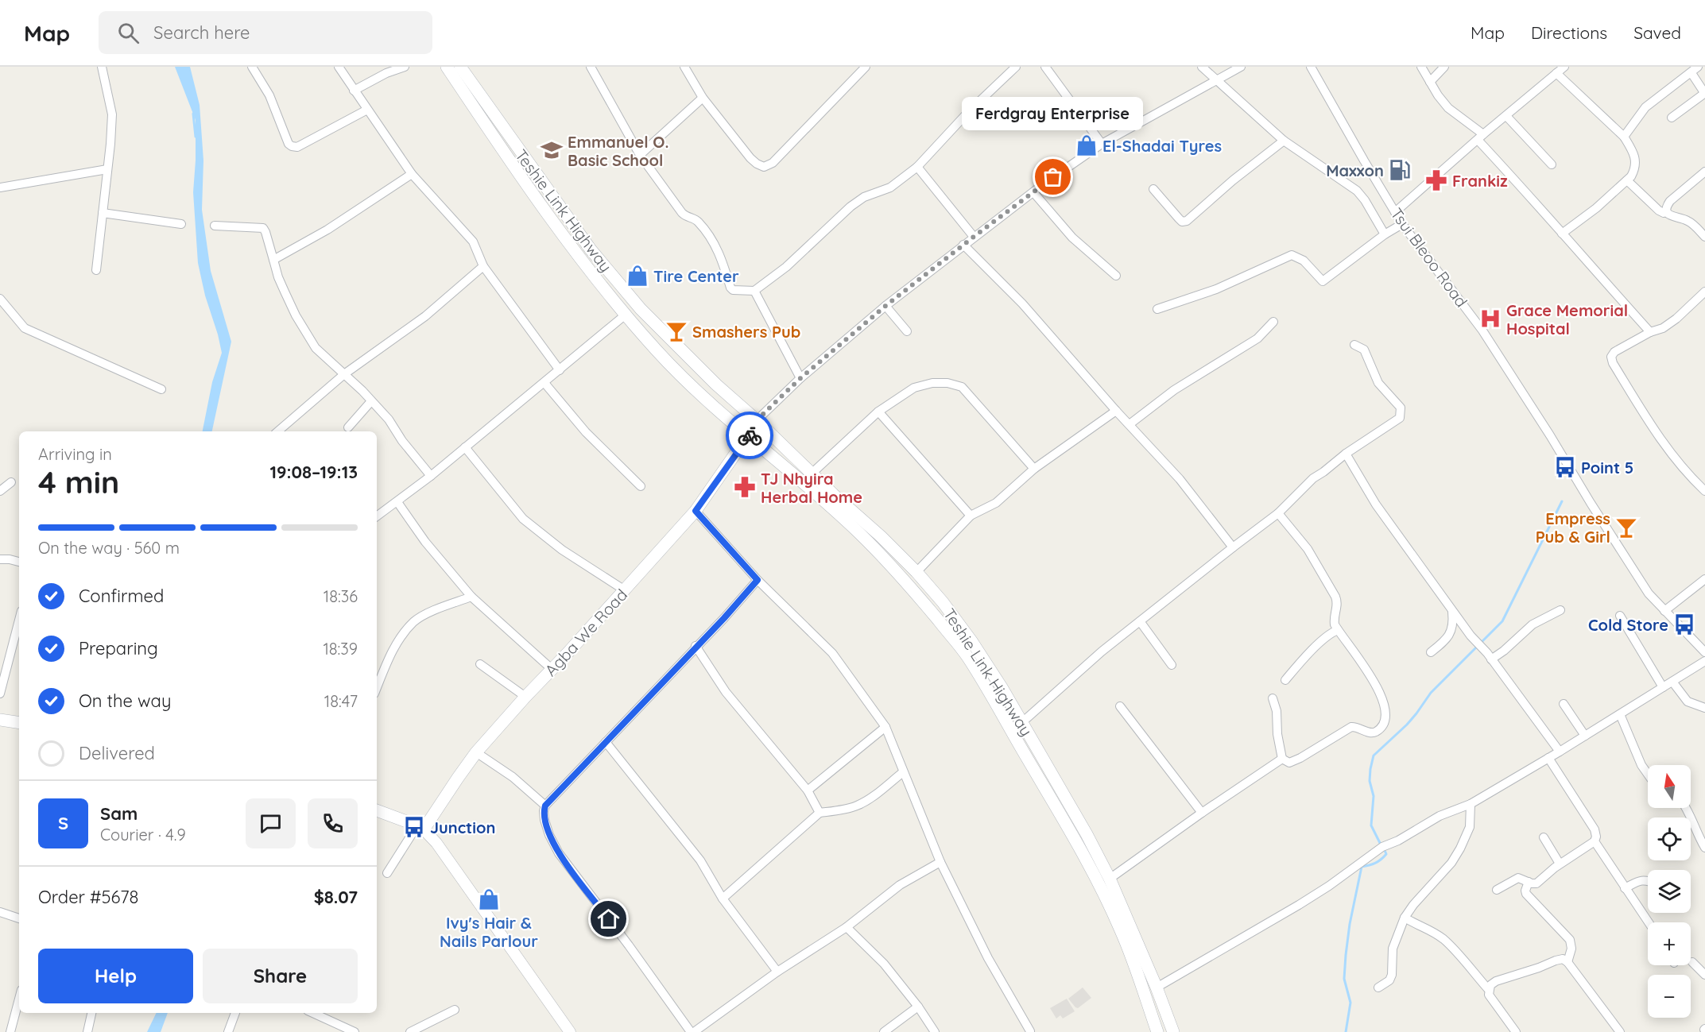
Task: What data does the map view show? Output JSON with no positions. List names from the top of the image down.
{
  "streets": {
    "main road": ["Teshie Link Highway", "Agba We Road"],
    "street": ["Tsui Bleoo Road"]
  },
  "crossings": [
    ["Teshie Link Highway", "Agba We Road"]
  ],
  "places": {
    "shop": ["El-Shadai Tyres", "Tire Center", "Ivy's Hair & Nails Parlour"],
    "school or university": ["Emmanuel O. Basic School"],
    "fuel station": ["Maxxon"],
    "other": ["Ferdgray Enterprise"],
    "pharmacy": ["Frankiz", "TJ Nhyira Herbal Home"],
    "hospital": ["Grace Memorial Hospital"],
    "bar": ["Smashers Pub", "Empress Pub & Girl"],
    "bus stop": ["Point 5", "Cold Store", "Junction"]
  },
  "north": "top",
  "page": {
    "header": "Map",
    "search": "Search here",
    "nav": ["Map", "Directions", "Saved"],
    "bubble": "Ferdgray Enterprise",
    "heading": ["4 min", "Arriving in", "19:08–19:13"],
    "panel": [
      "Sam",
      "Courier · 4.9",
      "Order #5678",
      "$8.07"
    ],
    "bar": "On the way · 560 m",
    "list": [
      ["Confirmed", "18:36"],
      ["Preparing", "18:39"],
      ["On the way", "18:47"],
      "Delivered"
    ],
    "map_buttons": ["+", "−"],
    "round": "S",
    "buttons": ["Help", "Share"]
  }
}
